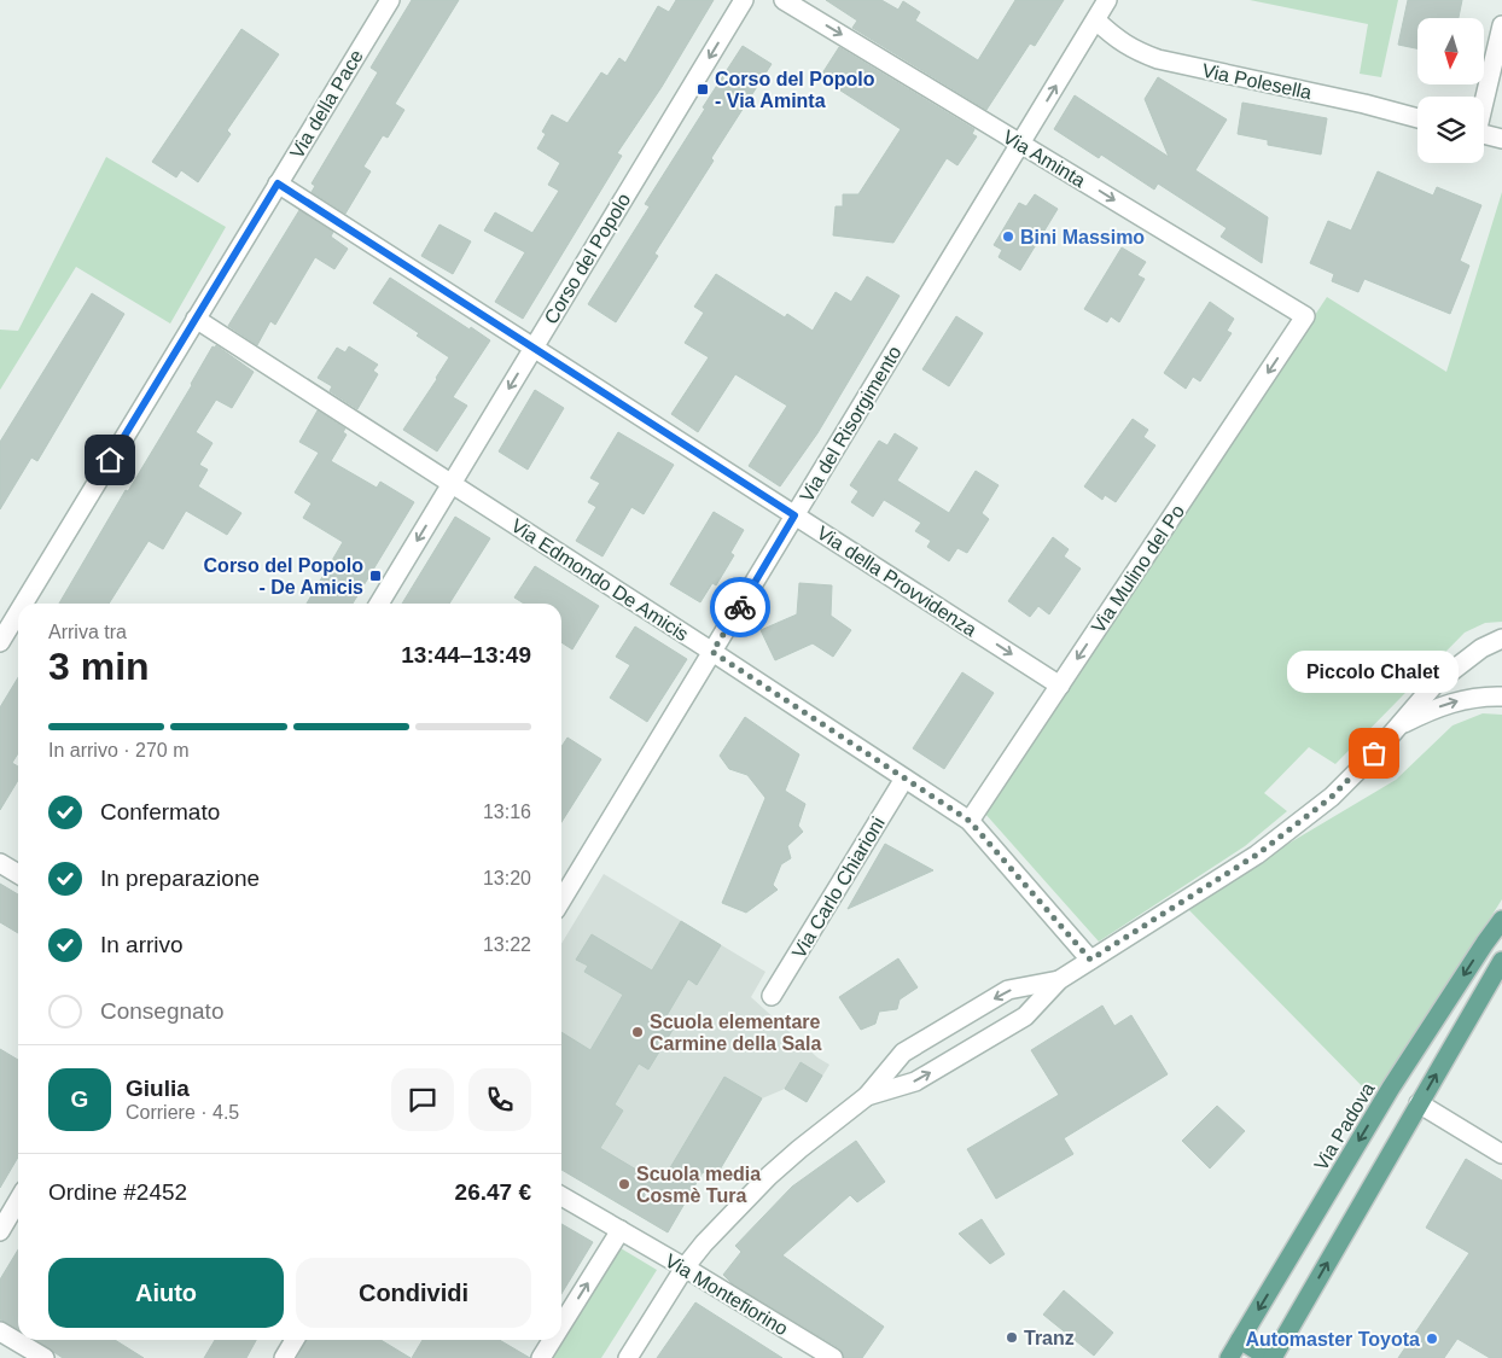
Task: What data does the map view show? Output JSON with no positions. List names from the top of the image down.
{
  "streets": {
    "main road": ["Via Padova"],
    "street": [
      "Via Polesella",
      "Via della Pace",
      "Via Aminta",
      "Corso del Popolo",
      "Via del Risorgimento",
      "Via Mulino del Po",
      "Via Edmondo De Amicis",
      "Via della Provvidenza",
      "Via Carlo Chiarioni",
      "Via Montefiorino"
    ]
  },
  "crossings": [
    ["Via Polesella", "Via del Risorgimento"],
    ["Via della Pace", "Via Edmondo De Amicis"],
    ["Via della Pace", "Via della Provvidenza"],
    ["Via Aminta", "Via del Risorgimento"],
    ["Via Aminta", "Via Mulino del Po"],
    ["Corso del Popolo", "Via Edmondo De Amicis"],
    ["Corso del Popolo", "Via della Provvidenza"],
    ["Via del Risorgimento", "Via Edmondo De Amicis"],
    ["Via del Risorgimento", "Via della Provvidenza"],
    ["Via Mulino del Po", "Via Edmondo De Amicis"],
    ["Via Mulino del Po", "Via della Provvidenza"],
    ["Via Edmondo De Amicis", "Via Carlo Chiarioni"]
  ],
  "one_way": ["Via Aminta", "Corso del Popolo", "Via Mulino del Po"],
  "places": {
    "transit": ["Corso del Popolo - Via Aminta", "Corso del Popolo - De Amicis"],
    "other": [
      "Bini Massimo",
      "Piccolo Chalet",
      "Scuola elementare Carmine della Sala",
      "Scuola media Cosmè Tura",
      "Tranz",
      "Automaster Toyota"
    ]
  },
  "north": "bottom",
  "page": {
    "heading": ["3 min", "Arriva tra", "13:44–13:49"],
    "panel": [
      "Giulia",
      "Corriere · 4.5",
      "Ordine #2452",
      "26.47 €"
    ],
    "bubble": "Piccolo Chalet",
    "bar": "In arrivo · 270 m",
    "list": [
      ["Confermato", "13:16"],
      ["In preparazione", "13:20"],
      ["In arrivo", "13:22"],
      "Consegnato"
    ],
    "round": "G",
    "buttons": ["Aiuto", "Condividi"]
  }
}
